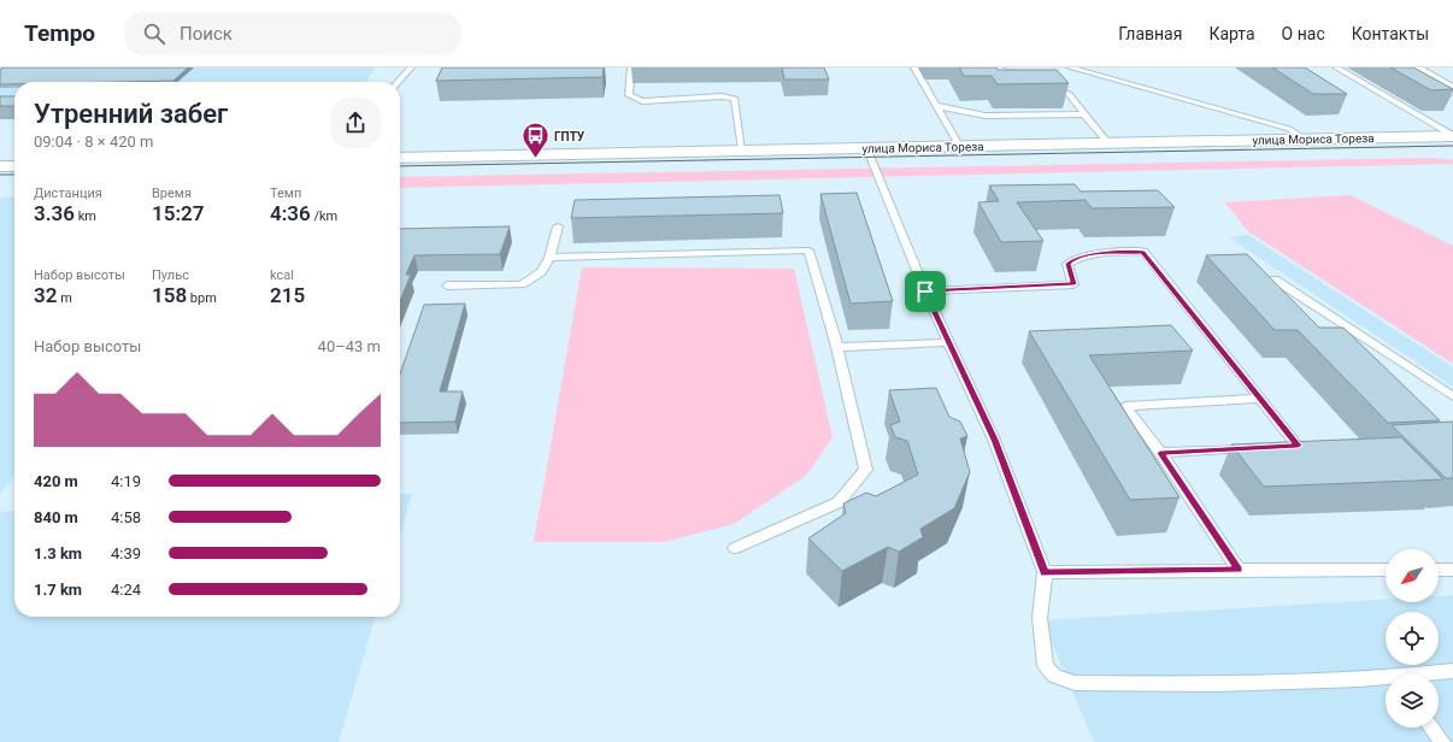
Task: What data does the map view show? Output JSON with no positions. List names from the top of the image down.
{
  "streets": {
    "street": ["улица Мориса Тореза"]
  },
  "places": {
    "bus stop": ["ГПТУ"]
  },
  "north": "bottom left",
  "page": {
    "header": "Tempo",
    "search": "Поиск",
    "nav": [
      "Главная",
      "Карта",
      "О нас",
      "Контакты"
    ],
    "heading": ["Утренний забег", "09:04 · 8 × 420 m"],
    "stats": [
      ["Дистанция", "3.36 km"],
      ["Время", "15:27"],
      ["Темп", "4:36 /km"],
      ["Набор высоты", "32 m"],
      ["Пульс", "158 bpm"],
      ["kcal", "215"]
    ],
    "chart": ["Набор высоты", "40–43 m"],
    "list": [
      {
        "name": "420 m",
        "note": "4:19"
      },
      {
        "name": "840 m",
        "note": "4:58"
      },
      {
        "name": "1.3 km",
        "note": "4:39"
      },
      {
        "name": "1.7 km",
        "note": "4:24"
      }
    ]
  }
}
